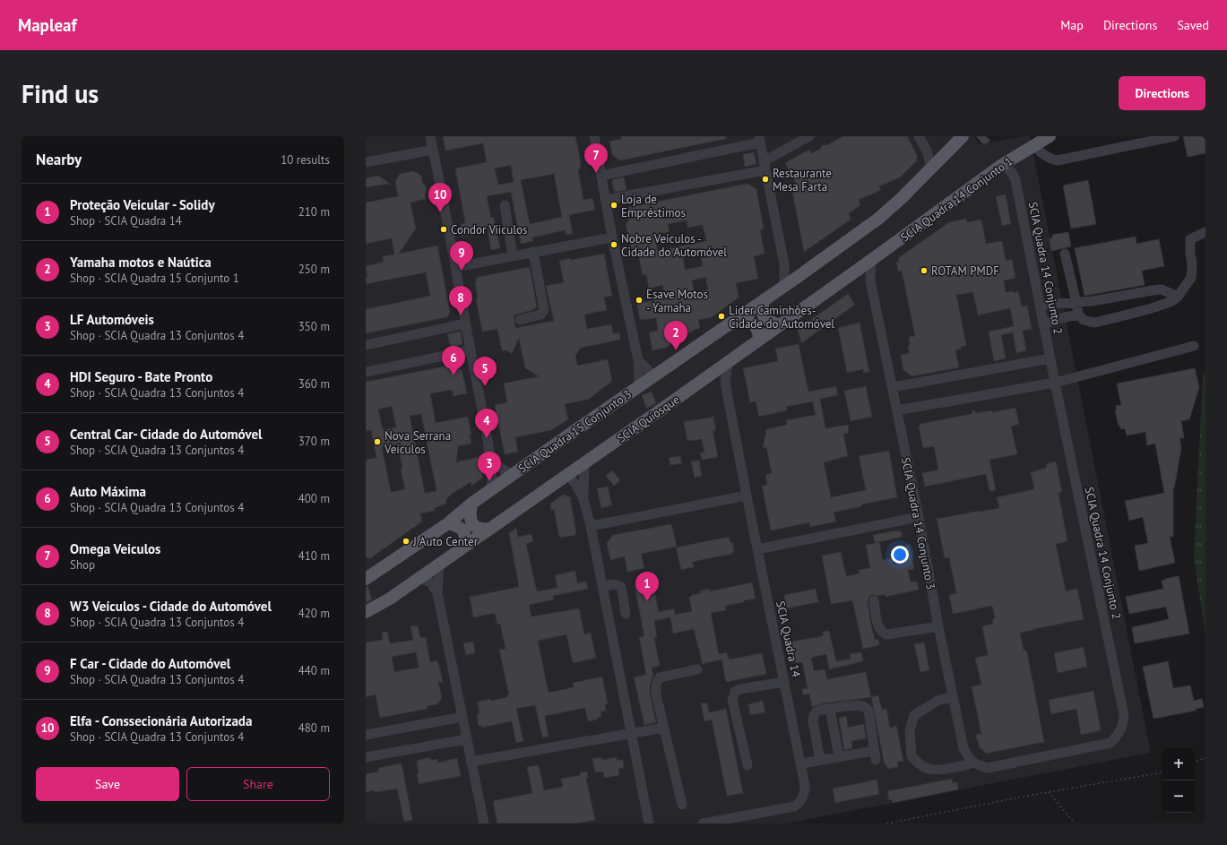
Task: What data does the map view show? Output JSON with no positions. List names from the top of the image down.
{
  "streets": {
    "main road": ["SCIA Quadra 14 Conjunto 1", "SCIA Quiosque", "SCIA Quadra 15 Conjunto 3"],
    "street": ["SCIA Quadra 14 Conjunto 2", "SCIA Quadra 14 Conjunto 3", "SCIA Quadra 14"]
  },
  "crossings": [
    ["SCIA Quadra 14 Conjunto 1", "SCIA Quadra 14 Conjunto 3"],
    ["SCIA Quadra 14 Conjunto 2", "SCIA Quadra 14 Conjunto 3"],
    ["SCIA Quiosque", "SCIA Quadra 14"]
  ],
  "places": [
    "Restaurante Mesa Farta",
    "Loja de Empréstimos",
    "Condor Víiculos",
    "Nobre Veículos - Cidade do Automóvel",
    "ROTAM PMDF",
    "Esave Motos - Yamaha",
    "Lider Caminhões- Cidade do Automóvel",
    "Nova Serrana Veículos",
    "J Auto Center"
  ],
  "page": {
    "header": "Mapleaf",
    "nav": ["Map", "Directions", "Saved"],
    "buttons": [
      "Directions",
      ["Save", "Share"]
    ],
    "title": "Find us",
    "heading": ["Nearby", "10 results"],
    "pins": [
      "7",
      "10",
      "9",
      "8",
      "2",
      "6",
      "5",
      "4",
      "3",
      "1"
    ],
    "list": [
      {
        "mark": "1",
        "name": "Proteção Veicular - Solidy",
        "note": "Shop · SCIA Quadra 14",
        "value": "210 m"
      },
      {
        "mark": "2",
        "name": "Yamaha motos e Naútica",
        "note": "Shop · SCIA Quadra 15 Conjunto 1",
        "value": "250 m"
      },
      {
        "mark": "3",
        "name": "LF Automóveis",
        "note": "Shop · SCIA Quadra 13 Conjuntos 4",
        "value": "350 m"
      },
      {
        "mark": "4",
        "name": "HDI Seguro - Bate Pronto",
        "note": "Shop · SCIA Quadra 13 Conjuntos 4",
        "value": "360 m"
      },
      {
        "mark": "5",
        "name": "Central Car- Cidade do Automóvel",
        "note": "Shop · SCIA Quadra 13 Conjuntos 4",
        "value": "370 m"
      },
      {
        "mark": "6",
        "name": "Auto Máxima",
        "note": "Shop · SCIA Quadra 13 Conjuntos 4",
        "value": "400 m"
      },
      {
        "mark": "7",
        "name": "Omega Veiculos",
        "note": "Shop",
        "value": "410 m"
      },
      {
        "mark": "8",
        "name": "W3 Veículos - Cidade do Automóvel",
        "note": "Shop · SCIA Quadra 13 Conjuntos 4",
        "value": "420 m"
      },
      {
        "mark": "9",
        "name": "F Car - Cidade do Automóvel",
        "note": "Shop · SCIA Quadra 13 Conjuntos 4",
        "value": "440 m"
      },
      {
        "mark": "10",
        "name": "Elfa - Conssecionária Autorizada",
        "note": "Shop · SCIA Quadra 13 Conjuntos 4",
        "value": "480 m"
      }
    ],
    "map_buttons": ["+", "−"]
  }
}
